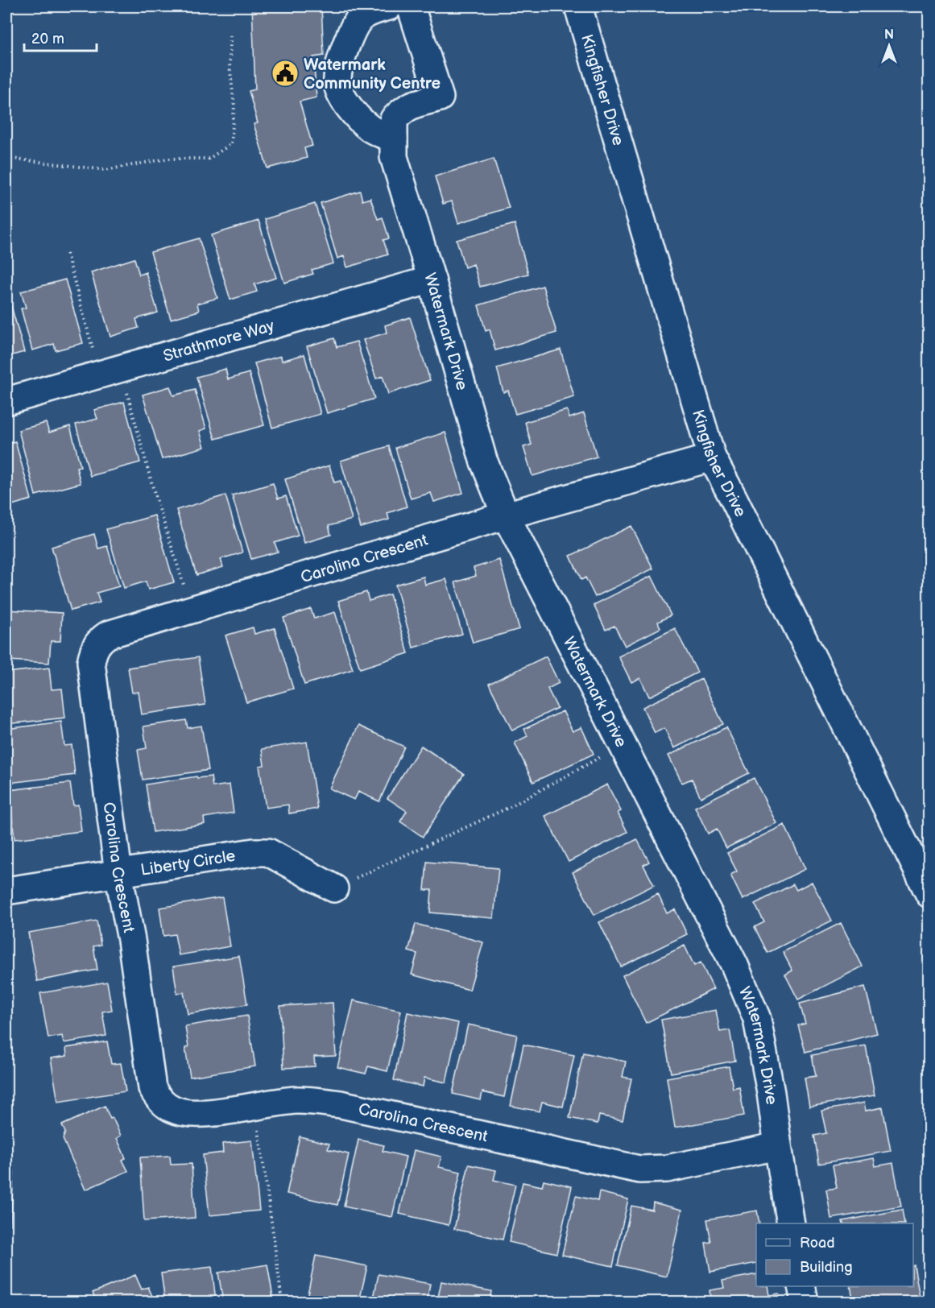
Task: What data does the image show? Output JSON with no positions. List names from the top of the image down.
{
  "streets": {
    "street": [
      "Kingfisher Drive",
      "Watermark Drive",
      "Strathmore Way",
      "Carolina Crescent",
      "Liberty Circle"
    ]
  },
  "crossings": [
    ["Kingfisher Drive", "Carolina Crescent"],
    ["Watermark Drive", "Strathmore Way"],
    ["Watermark Drive", "Carolina Crescent"],
    ["Carolina Crescent", "Liberty Circle"]
  ],
  "places": {
    "public building": ["Watermark Community Centre"]
  },
  "legend": ["Road", "Building"],
  "scale_bar": "20 m",
  "north": "top"
}
